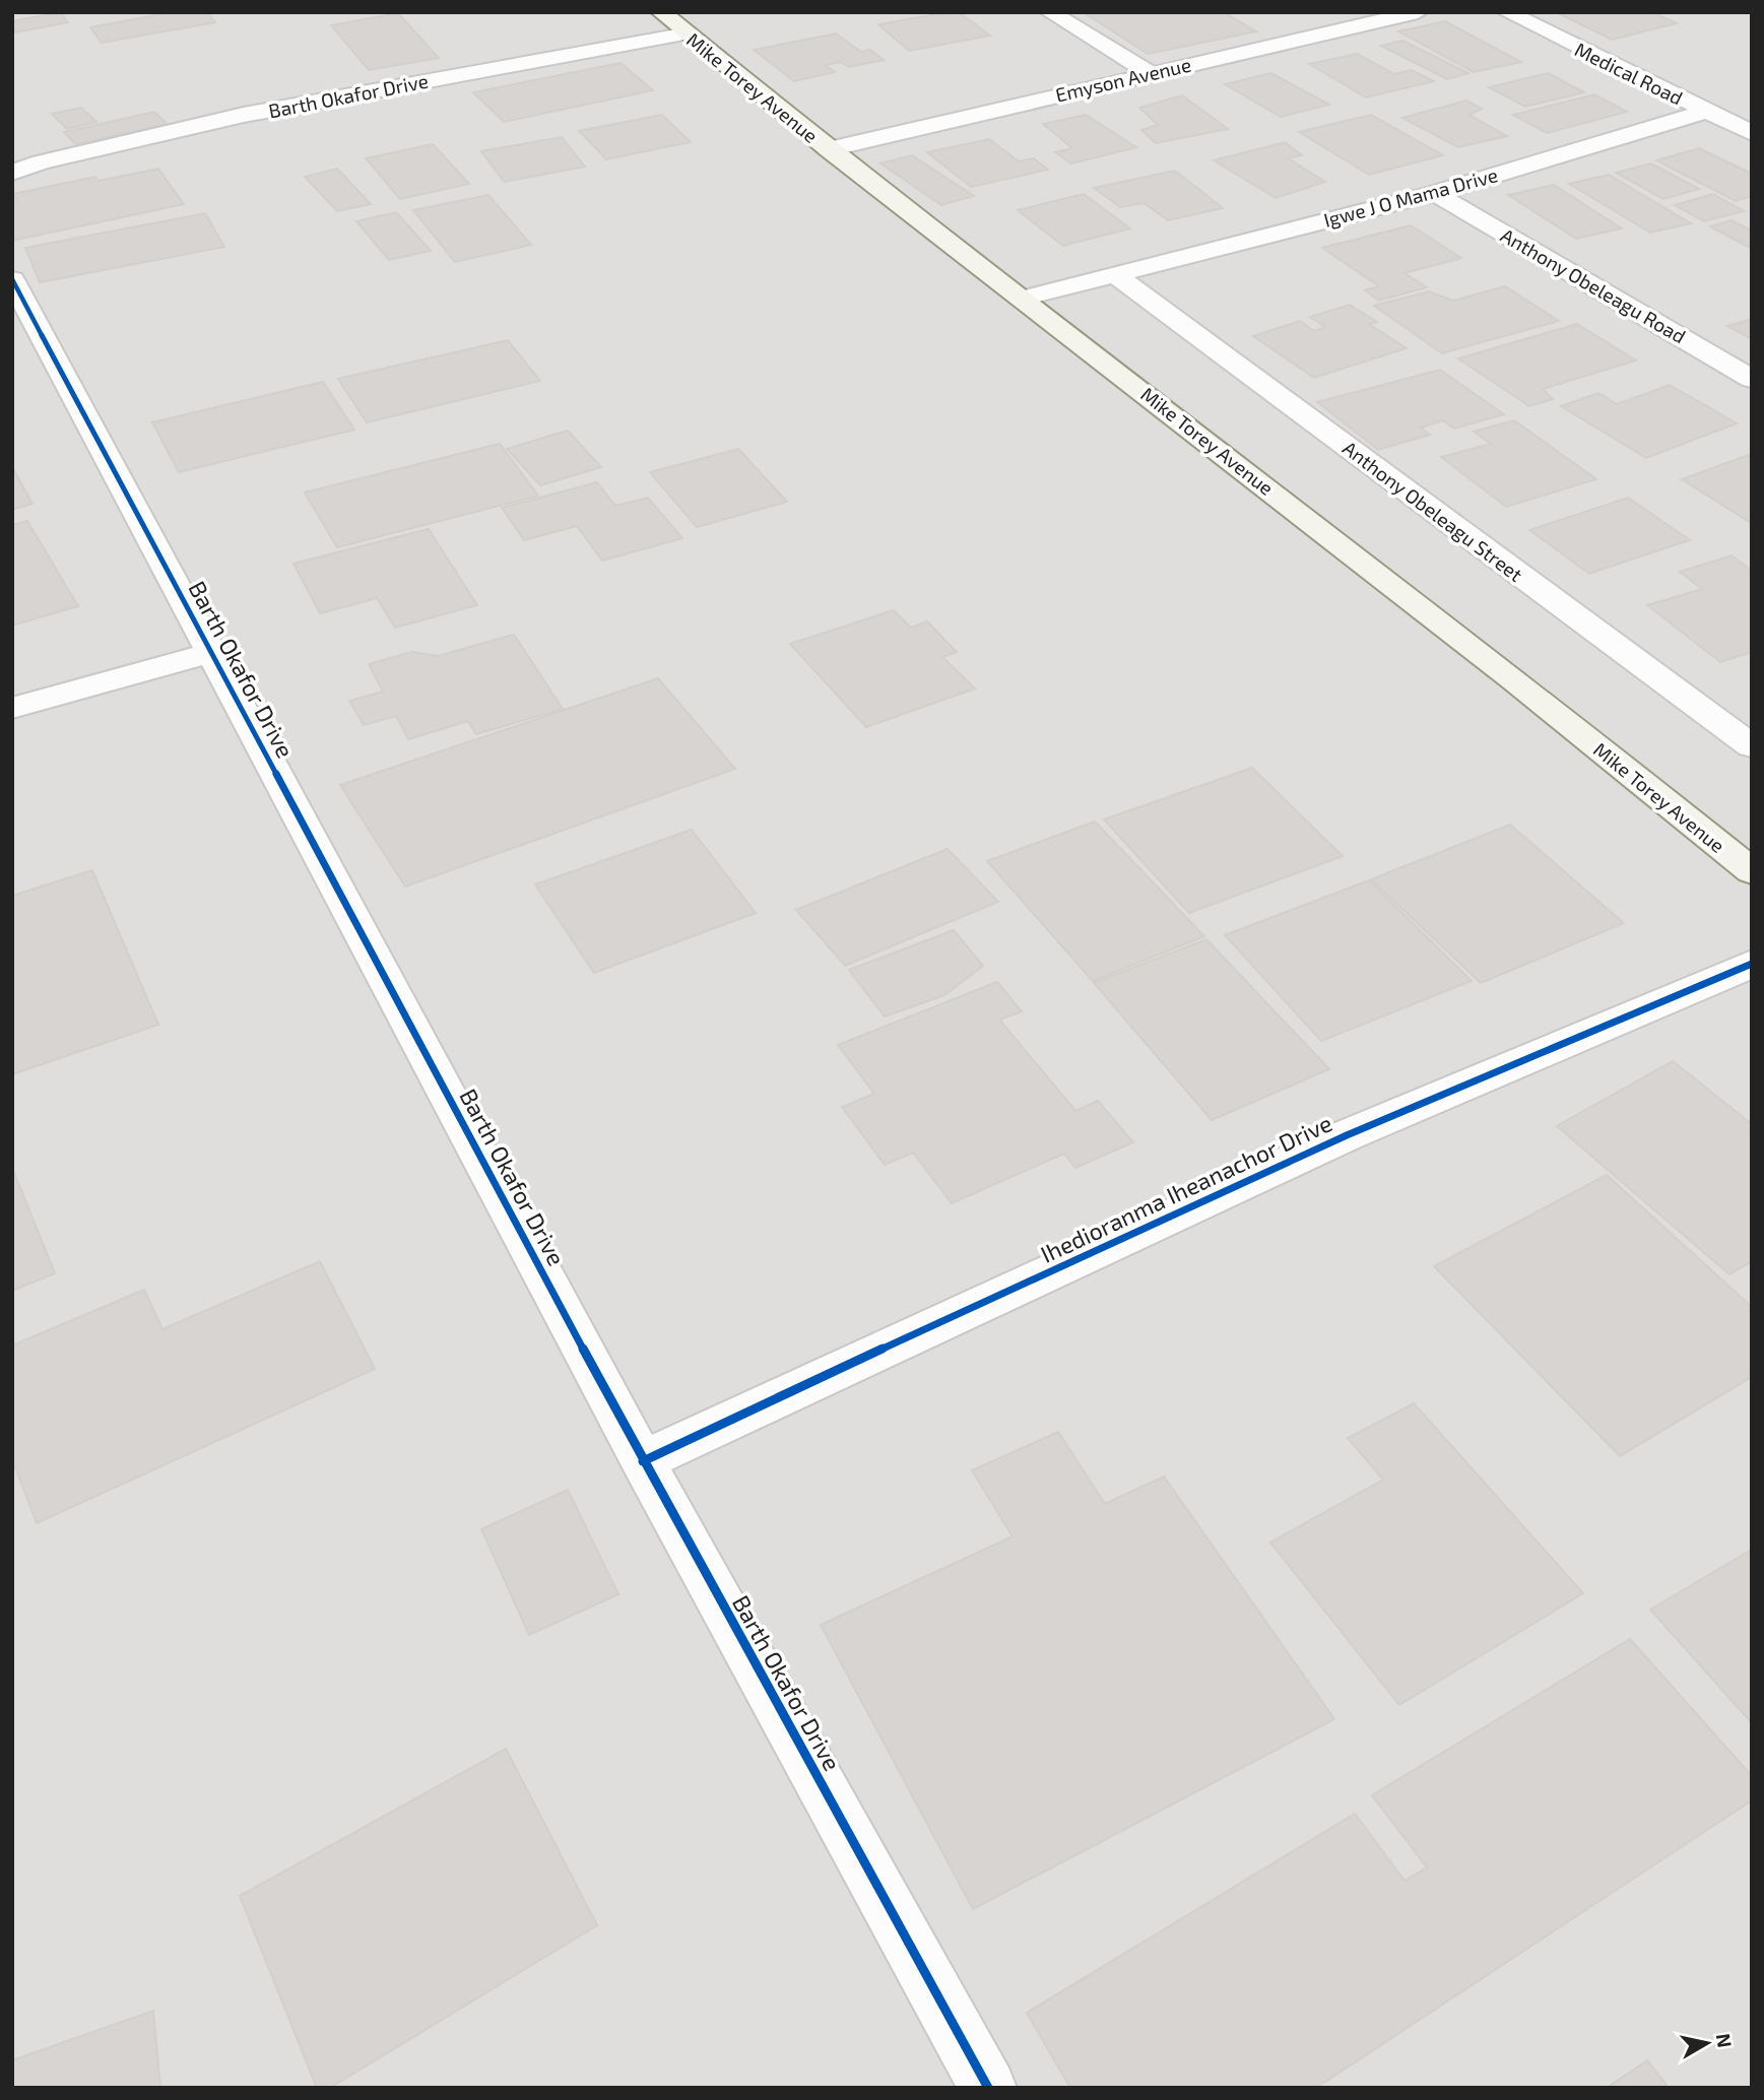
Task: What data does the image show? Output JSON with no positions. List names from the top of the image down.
{
  "streets": {
    "main road": ["Mike Torey Avenue"],
    "street": [
      "Medical Road",
      "Emyson Avenue",
      "Barth Okafor Drive",
      "Igwe J O Mama Drive",
      "Anthony Obeleagu Road",
      "Anthony Obeleagu Street",
      "Ihedioranma Iheanachor Drive"
    ]
  },
  "crossings": [
    ["Medical Road", "Igwe J O Mama Drive"],
    ["Emyson Avenue", "Mike Torey Avenue"],
    ["Mike Torey Avenue", "Barth Okafor Drive"],
    ["Mike Torey Avenue", "Igwe J O Mama Drive"],
    ["Barth Okafor Drive", "Ihedioranma Iheanachor Drive"],
    ["Igwe J O Mama Drive", "Anthony Obeleagu Road"],
    ["Igwe J O Mama Drive", "Anthony Obeleagu Street"]
  ],
  "north": "right"
}
